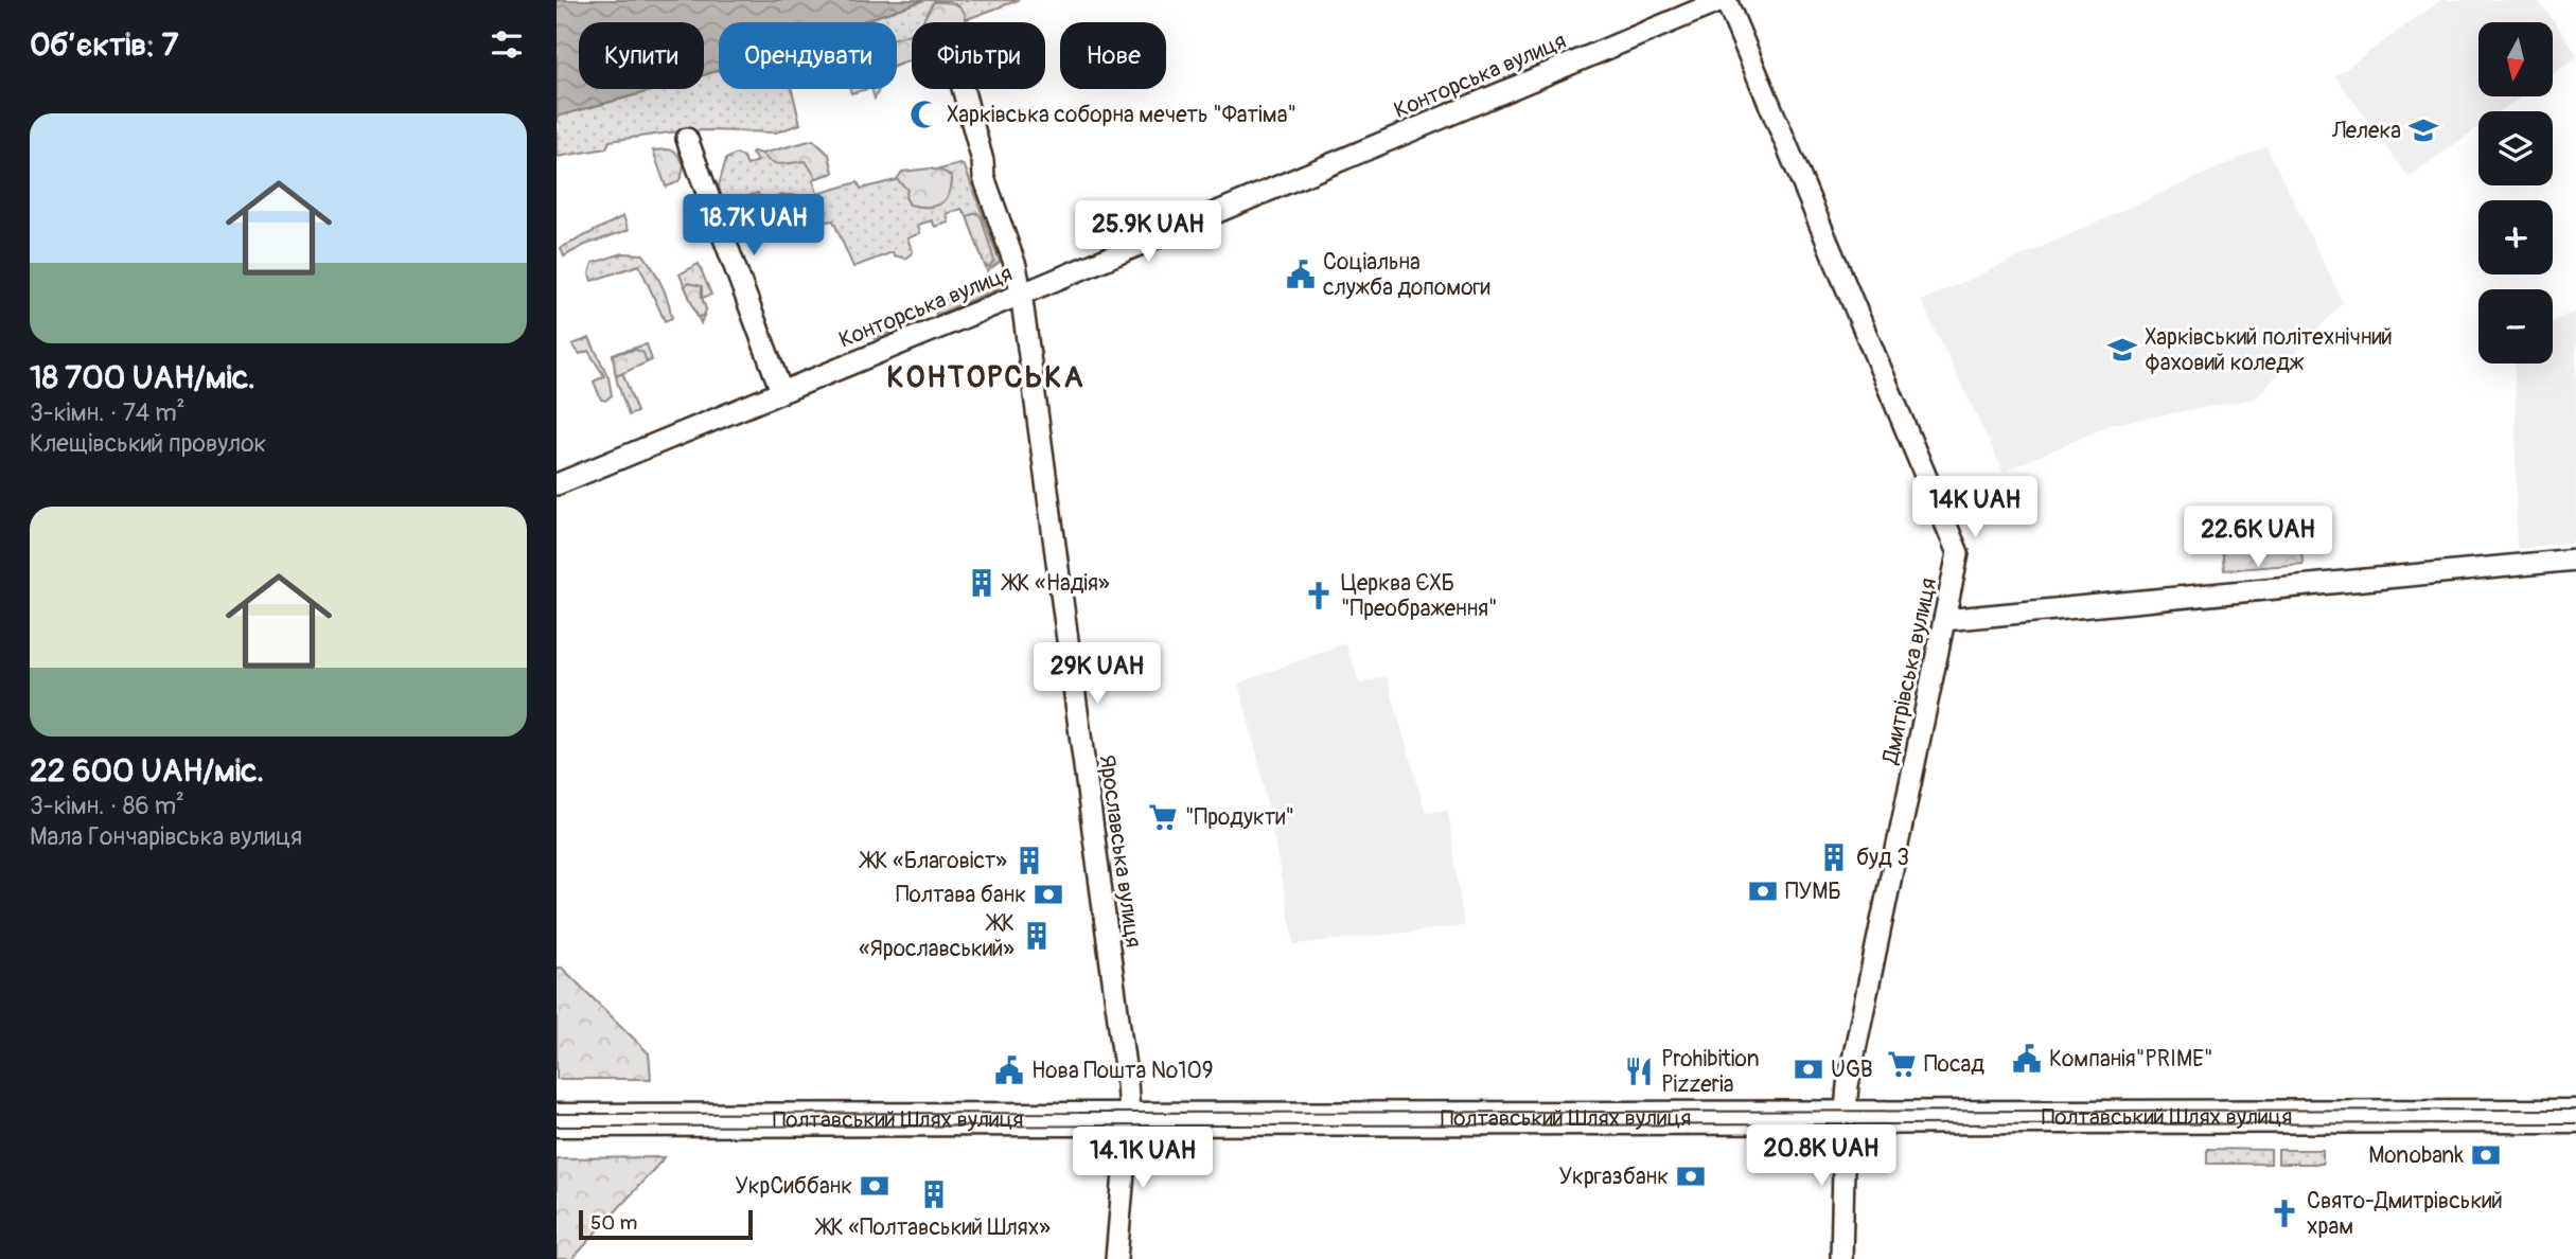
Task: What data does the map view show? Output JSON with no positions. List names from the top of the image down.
{
  "streets": {
    "main road": ["Полтавський Шлях вулиця"],
    "street": ["Конторська вулиця", "Дмитрівська вулиця", "Ярославська вулиця"]
  },
  "crossings": [
    ["Конторська вулиця", "Дмитрівська вулиця"],
    ["Конторська вулиця", "Ярославська вулиця"],
    ["Дмитрівська вулиця", "Полтавський Шлях вулиця"],
    ["Ярославська вулиця", "Полтавський Шлях вулиця"]
  ],
  "districts": ["КОНТОРСЬКА"],
  "places": {
    "mosque": ["Харківська соборна мечеть \"Фатіма\""],
    "school or university": ["Лелека", "Харківський політехнічний фаховий коледж"],
    "public building": ["Соціальна служба допомоги", "Компанія\"PRIME\"", "Нова Пошта №109"],
    "building": [
      "ЖК «Надія»",
      "буд 3",
      "ЖК «Благовіст»",
      "ЖК «Ярославський»",
      "ЖК «Полтавський Шлях»"
    ],
    "church": ["Церква ЄХБ \"Преображення\"", "Свято-Дмитрівський храм"],
    "supermarket": ["\"Продукти\"", "Посад"],
    "bank": [
      "ПУМБ",
      "Полтава банк",
      "UGB",
      "Monobank",
      "Укргазбанк",
      "УкрСиббанк"
    ],
    "restaurant": ["Prohibition Pizzeria"]
  },
  "scale_bar": "50 m",
  "north": "bottom",
  "page": {
    "heading": "Об’єктів: 7",
    "map_buttons": ["+", "−"],
    "chip": [
      "Купити",
      "Орендувати",
      "Фільтри",
      "Нове"
    ],
    "list": [
      {
        "name": "18 700 UAH/міс.",
        "note": "3-кімн. · 74 m² · Клещівський провулок"
      },
      {
        "name": "22 600 UAH/міс.",
        "note": "3-кімн. · 86 m² · Мала Гончарівська вулиця"
      }
    ],
    "price": [
      "18.7K UAH",
      "25.9K UAH",
      "14K UAH",
      "22.6K UAH",
      "29K UAH",
      "20.8K UAH",
      "14.1K UAH"
    ],
    "scale": "50 m"
  }
}
